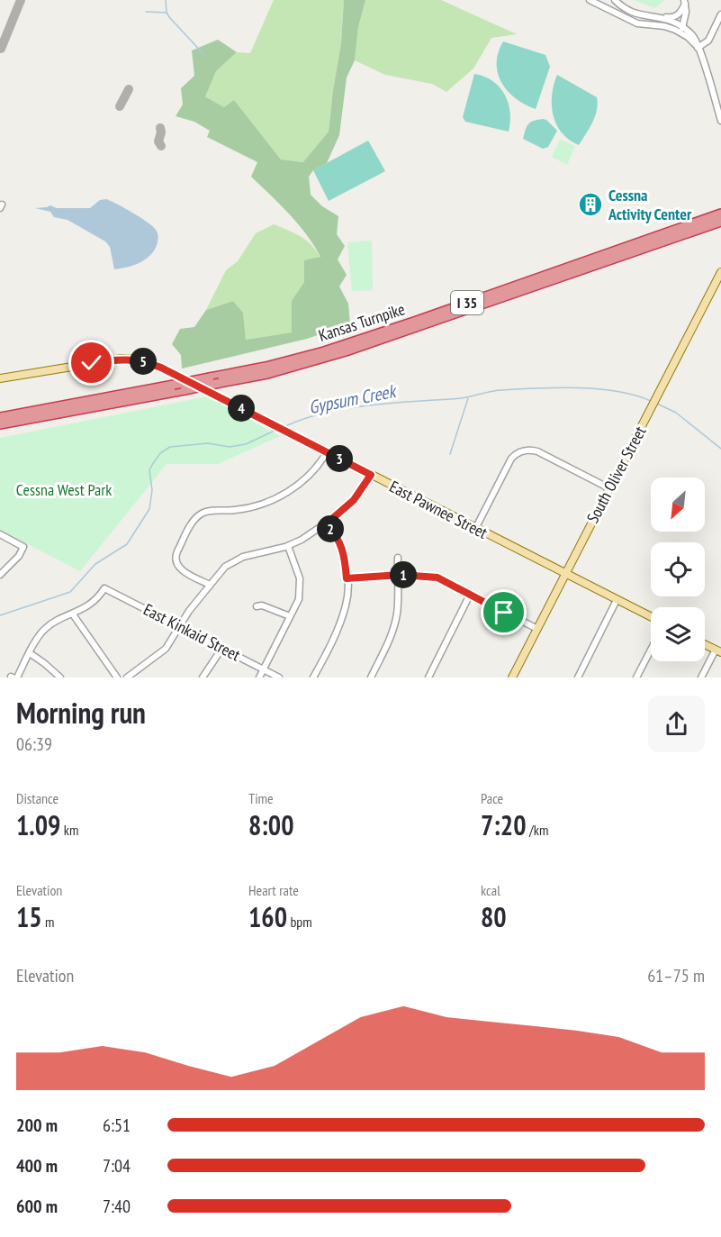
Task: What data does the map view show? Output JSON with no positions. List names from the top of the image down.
{
  "streets": {
    "highway": ["I 35", "Kansas Turnpike"],
    "main road": ["South Oliver Street", "East Pawnee Street"],
    "street": ["East Kinkaid Street"]
  },
  "crossings": [
    ["South Oliver Street", "East Pawnee Street"]
  ],
  "water": ["Gypsum Creek"],
  "parks": ["Cessna West Park"],
  "places": {
    "building": ["Cessna Activity Center"]
  },
  "north": "bottom left",
  "page": {
    "pins": [
      "5",
      "4",
      "3",
      "2",
      "1"
    ],
    "heading": ["Morning run", "06:39"],
    "stats": [
      ["Distance", "1.09 km"],
      ["Time", "8:00"],
      ["Pace", "7:20 /km"],
      ["Elevation", "15 m"],
      ["Heart rate", "160 bpm"],
      ["kcal", "80"]
    ],
    "chart": ["Elevation", "61–75 m"],
    "list": [
      {
        "name": "200 m",
        "note": "6:51"
      },
      {
        "name": "400 m",
        "note": "7:04"
      },
      {
        "name": "600 m",
        "note": "7:40"
      }
    ]
  }
}
